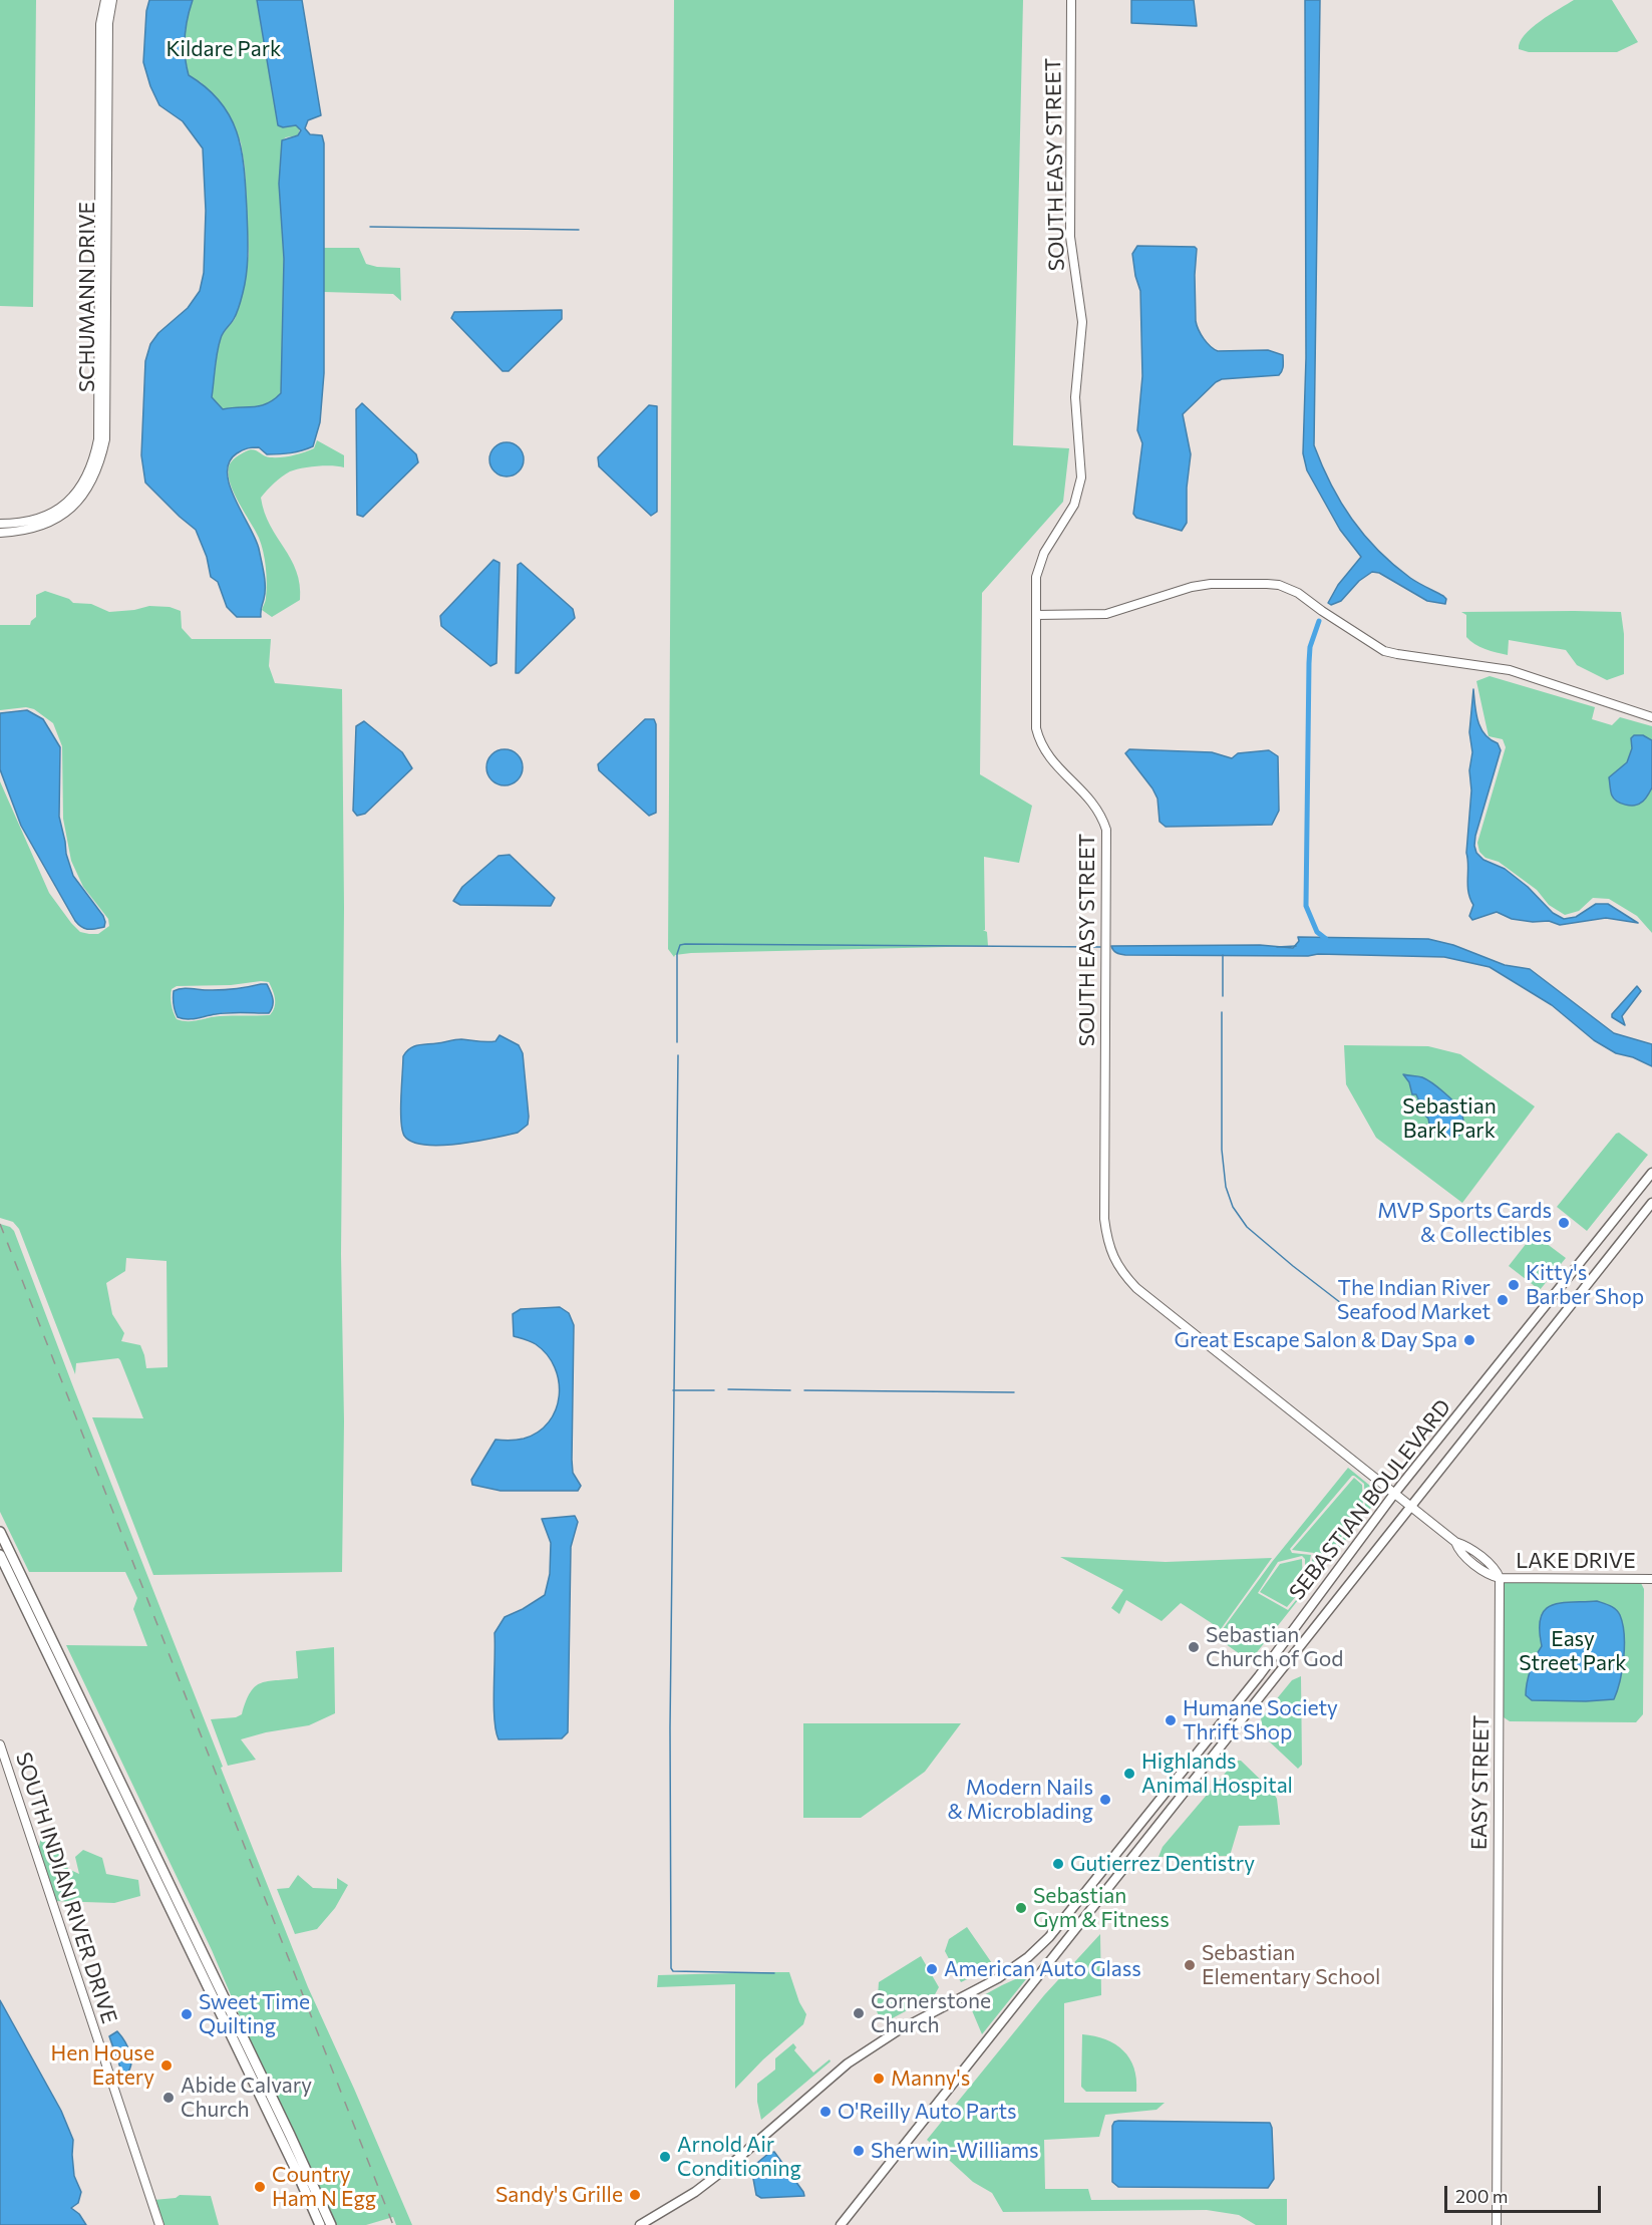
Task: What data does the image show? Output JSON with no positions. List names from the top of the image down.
{
  "streets": {
    "main road": ["SEBASTIAN BOULEVARD"],
    "street": [
      "SOUTH EASY STREET",
      "SCHUMANN DRIVE",
      "LAKE DRIVE",
      "EASY STREET",
      "SOUTH INDIAN RIVER DRIVE"
    ]
  },
  "crossings": [
    ["SOUTH EASY STREET", "SEBASTIAN BOULEVARD"],
    ["LAKE DRIVE", "EASY STREET"]
  ],
  "parks": ["Kildare Park", "Sebastian Bark Park", "Easy Street Park"],
  "places": [
    "MVP Sports Cards & Collectibles",
    "Kitty's Barber Shop",
    "The Indian River Seafood Market",
    "Great Escape Salon & Day Spa",
    "Sebastian Church of God",
    "Humane Society Thrift Shop",
    "Highlands Animal Hospital",
    "Modern Nails & Microblading",
    "Gutierrez Dentistry",
    "Sebastian Gym & Fitness",
    "Sebastian Elementary School",
    "American Auto Glass",
    "Cornerstone Church",
    "Sweet Time Quilting",
    "Hen House Eatery",
    "Manny's",
    "Abide Calvary Church",
    "O'Reilly Auto Parts",
    "Sherwin-Williams",
    "Arnold Air Conditioning",
    "Country Ham N Egg",
    "Sandy's Grille"
  ],
  "scale_bar": "200 m"
}
